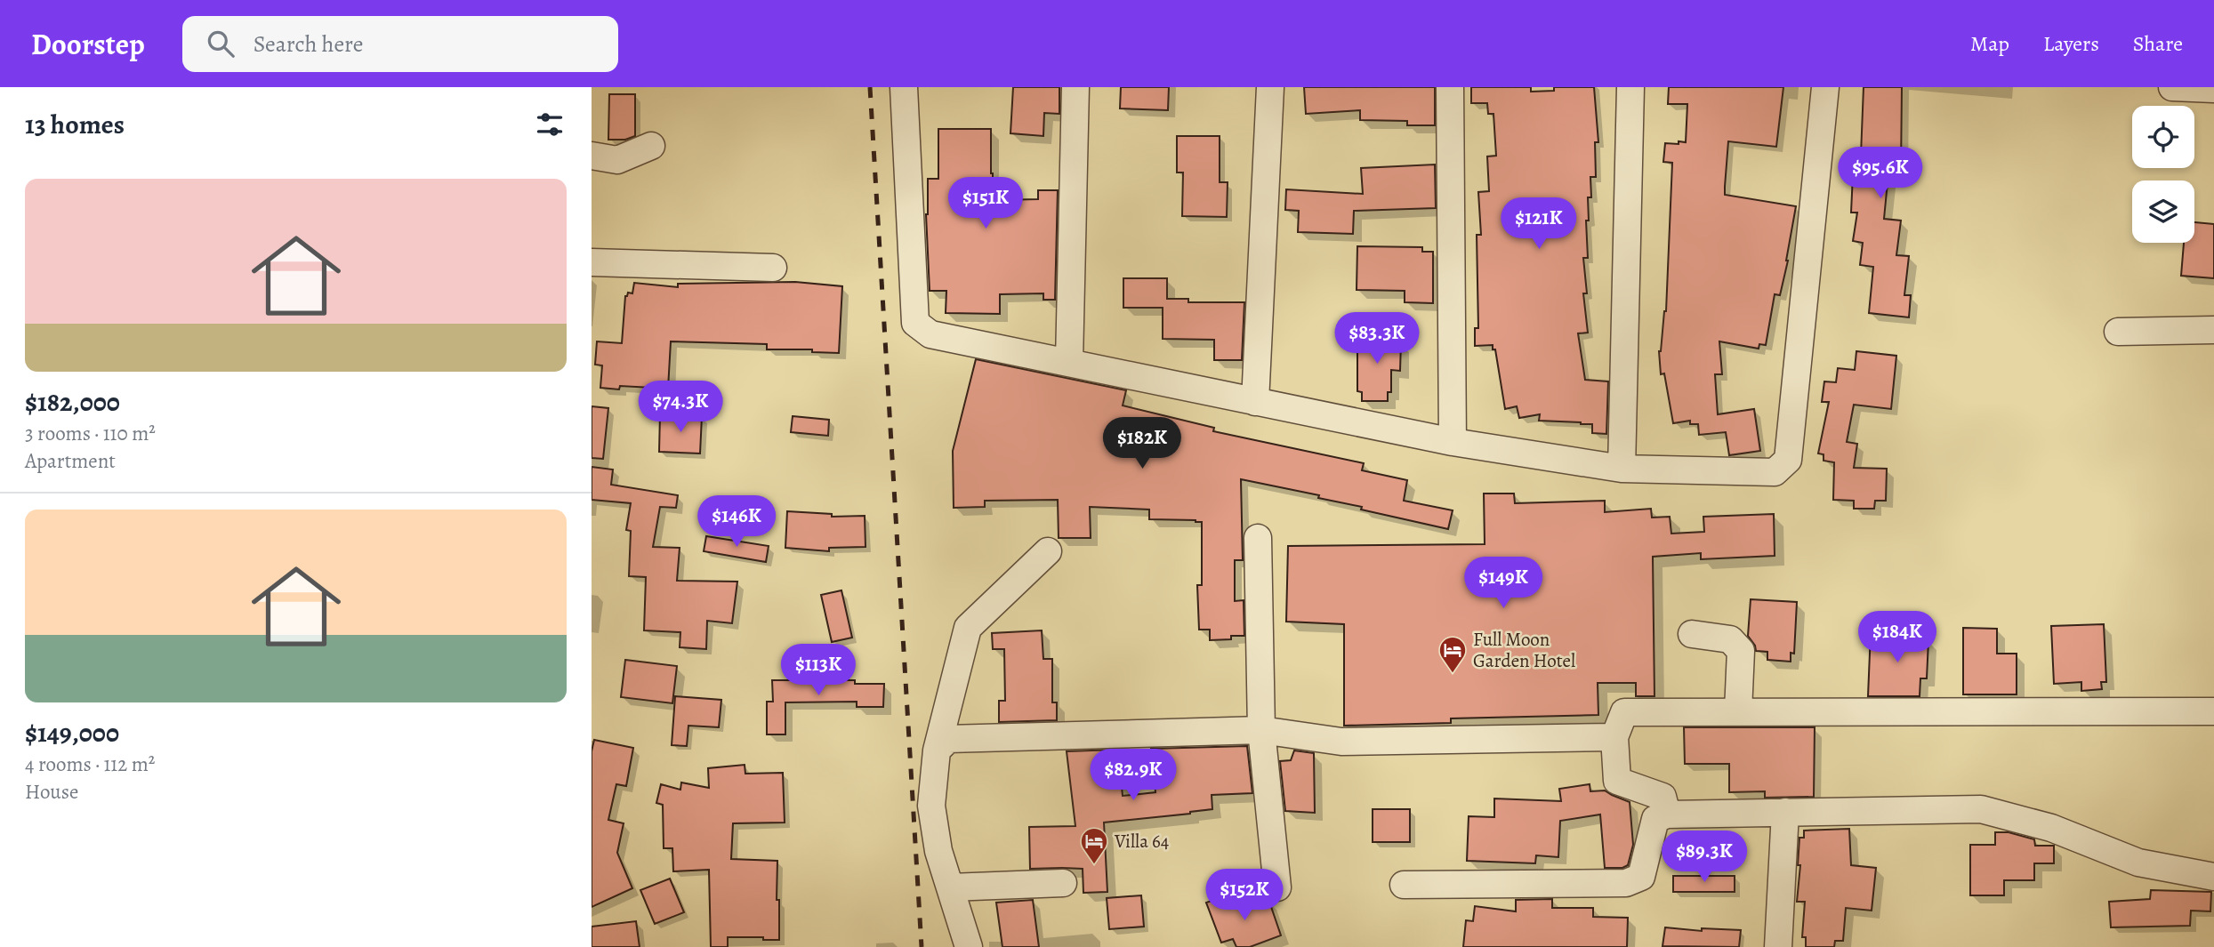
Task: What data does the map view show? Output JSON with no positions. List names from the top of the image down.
{
  "places": {
    "hotel": ["Full Moon Garden Hotel", "Villa 64"]
  },
  "page": {
    "header": "Doorstep",
    "search": "Search here",
    "nav": ["Map", "Layers", "Share"],
    "heading": "13 homes",
    "price": [
      "$95.6K",
      "$151K",
      "$121K",
      "$83.3K",
      "$74.3K",
      "$182K",
      "$146K",
      "$149K",
      "$184K",
      "$113K",
      "$82.9K",
      "$89.3K",
      "$152K"
    ],
    "list": [
      {
        "name": "$182,000",
        "note": "3 rooms · 110 m² · Apartment"
      },
      {
        "name": "$149,000",
        "note": "4 rooms · 112 m² · House"
      }
    ]
  }
}
